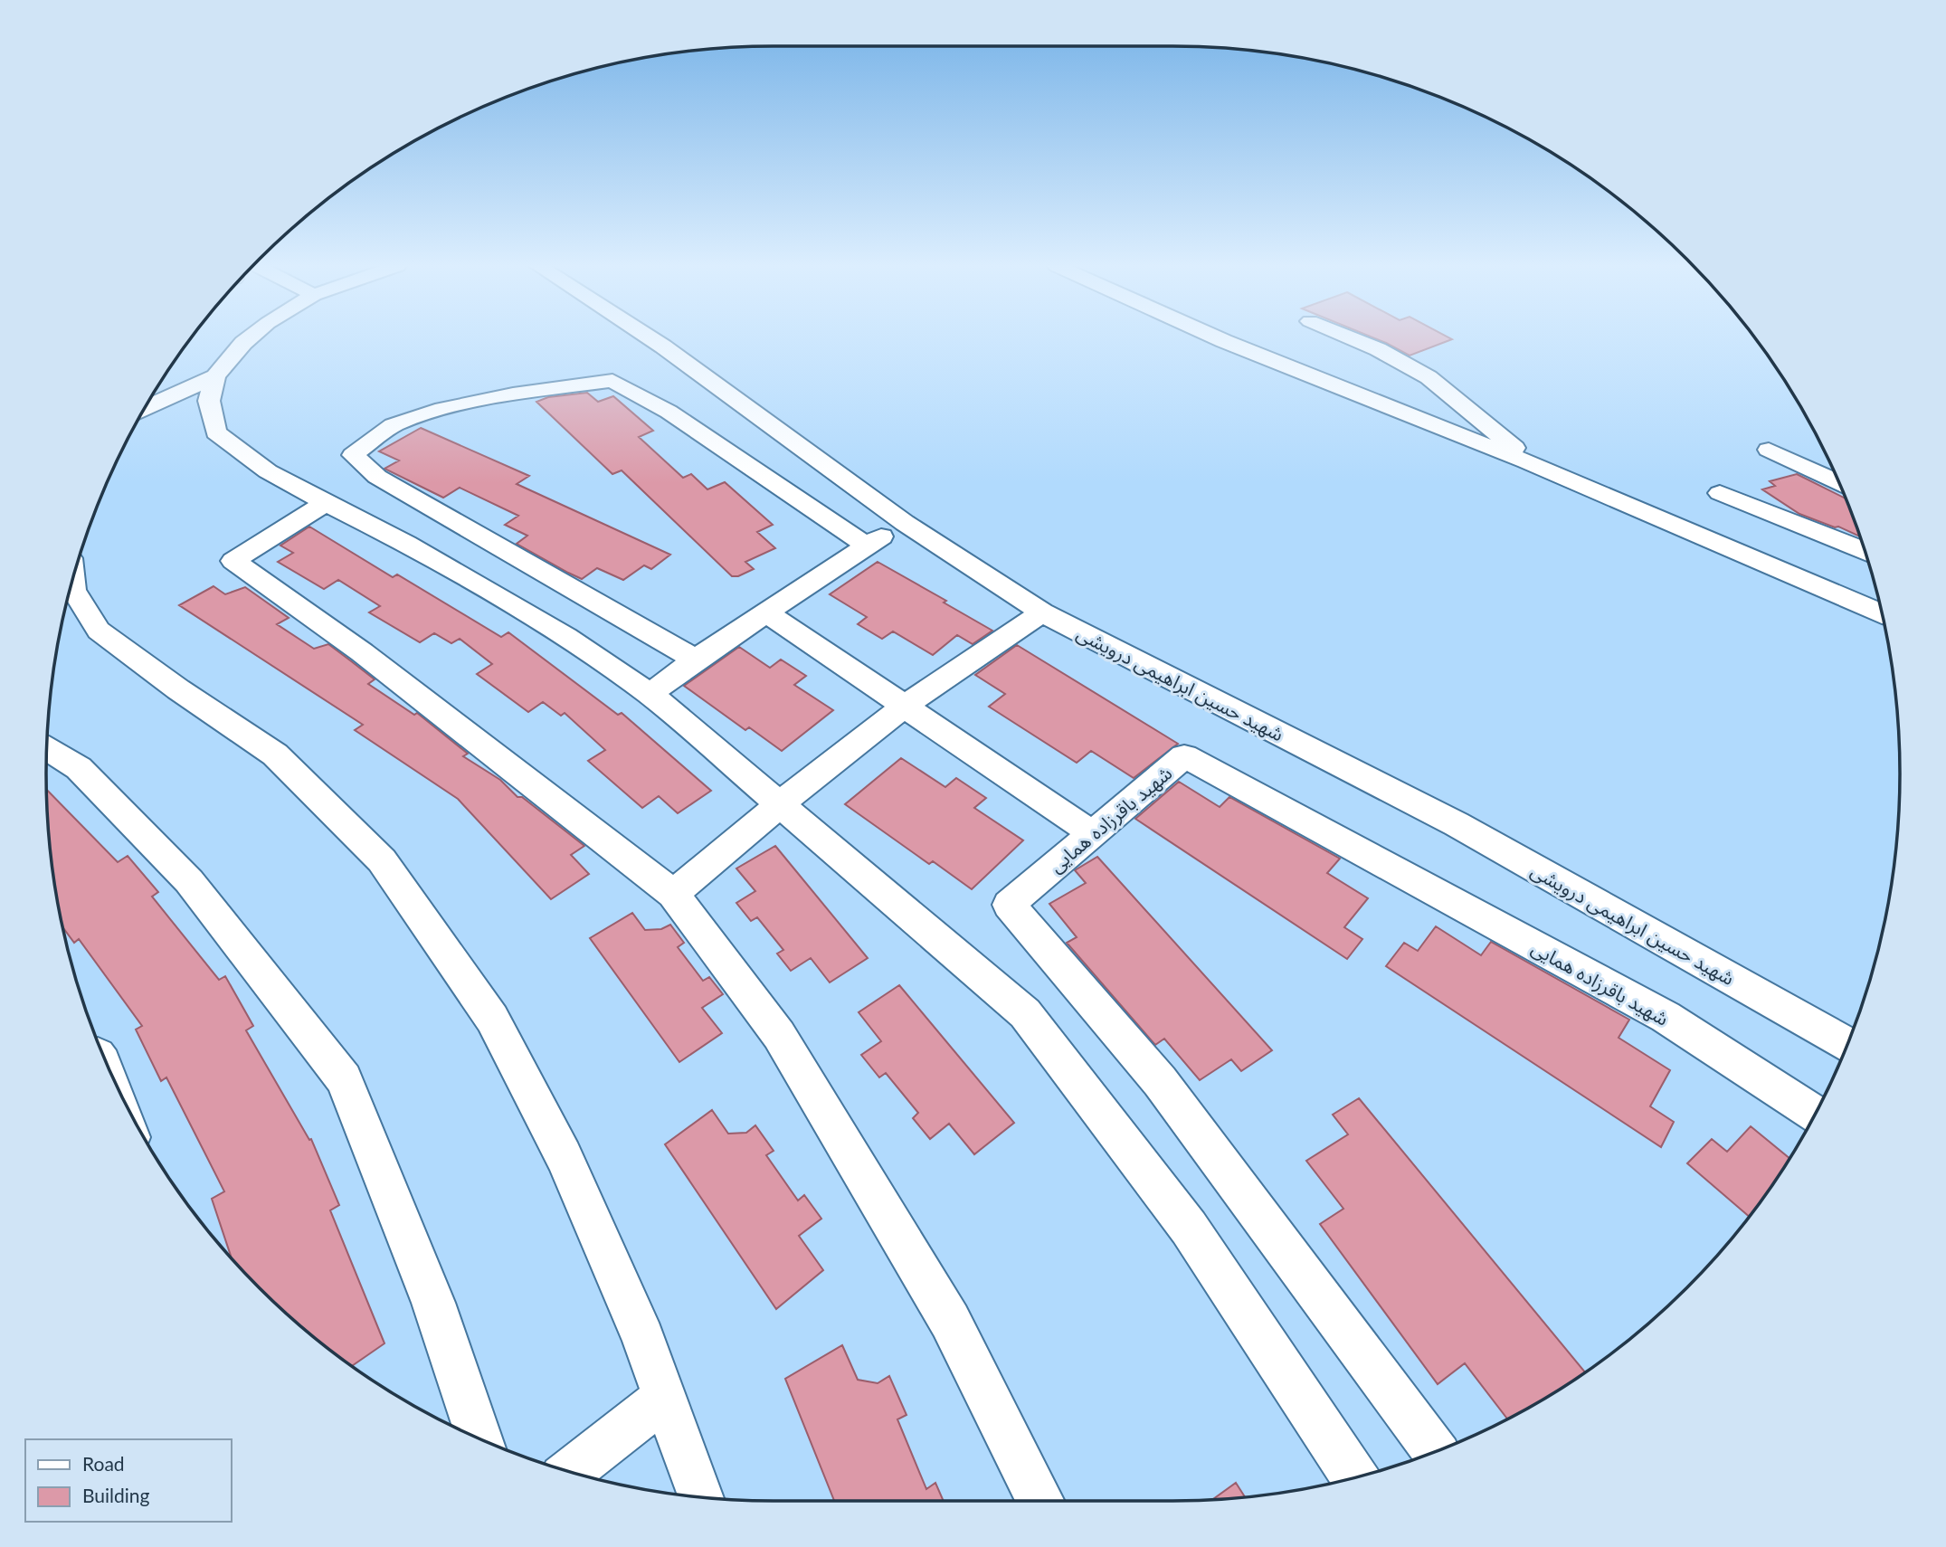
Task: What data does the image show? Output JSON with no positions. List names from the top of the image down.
{
  "streets": {
    "street": ["شهید حسین ابراهیمی درویشی", "شهید باقرزاده همایی"]
  },
  "legend": ["Road", "Building"]
}
